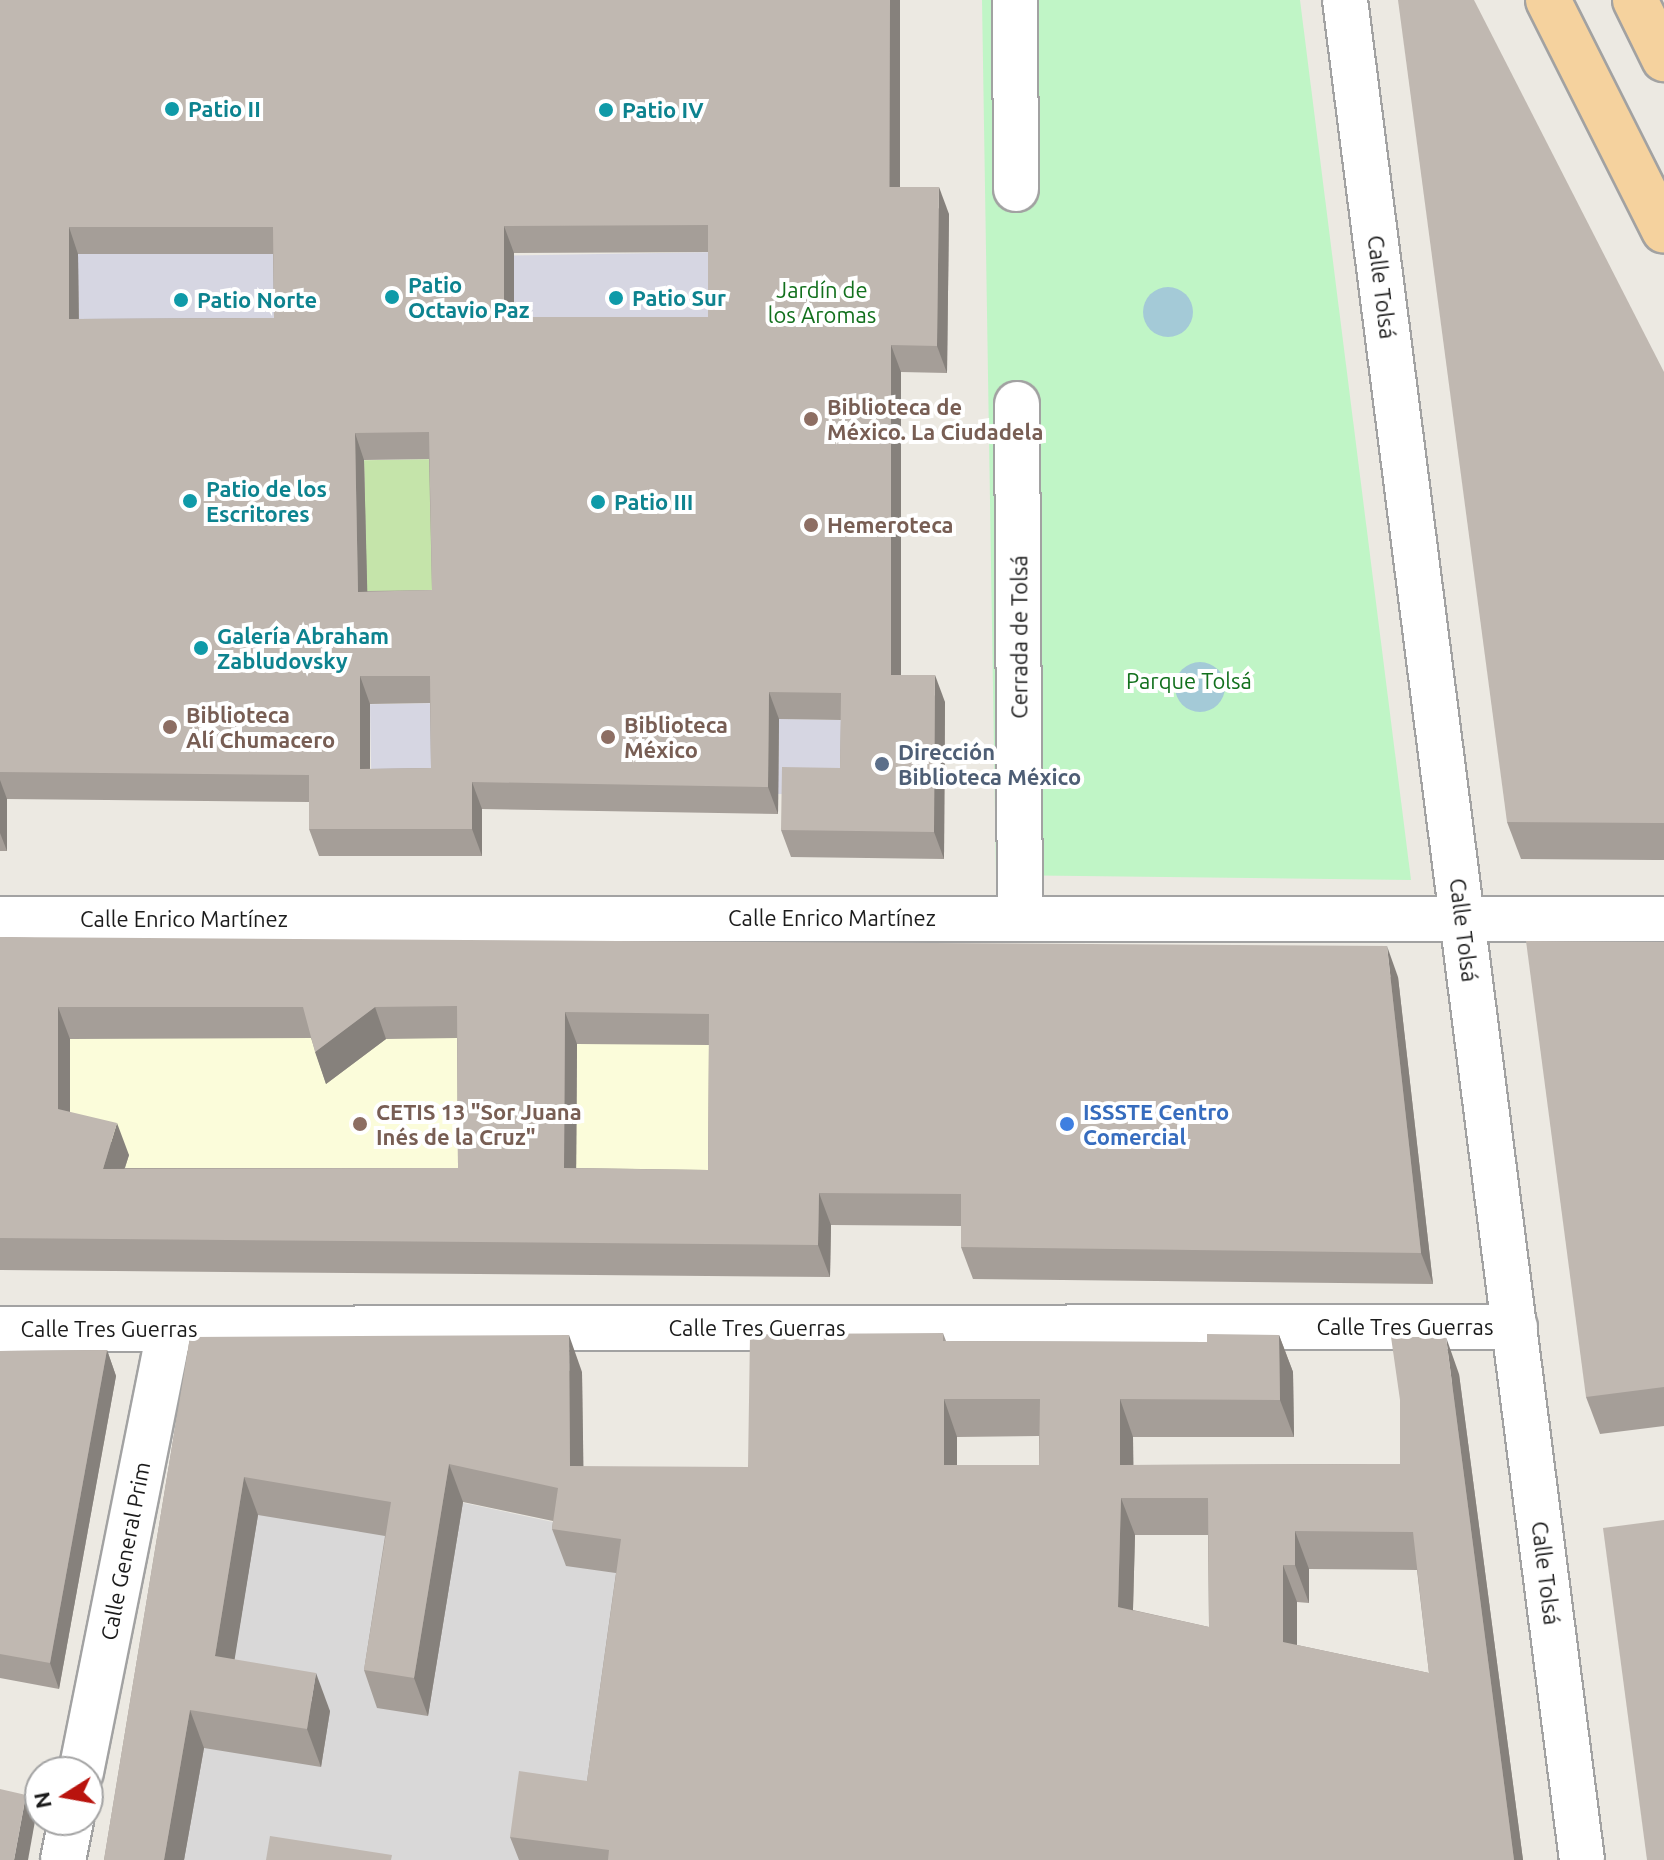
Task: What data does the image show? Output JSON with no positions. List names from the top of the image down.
{
  "streets": {
    "street": [
      "Calle Tolsá",
      "Cerrada de Tolsá",
      "Calle Enrico Martínez",
      "Calle Tres Guerras",
      "Calle General Prim"
    ]
  },
  "crossings": [
    ["Calle Tolsá", "Calle Enrico Martínez"],
    ["Calle Tolsá", "Calle Tres Guerras"],
    ["Cerrada de Tolsá", "Calle Enrico Martínez"],
    ["Calle Tres Guerras", "Calle General Prim"]
  ],
  "parks": ["Jardín de los Aromas", "Parque Tolsá"],
  "places": [
    "Patio II",
    "Patio IV",
    "Patio Octavio Paz",
    "Patio Sur",
    "Patio Norte",
    "Biblioteca de México. La Ciudadela",
    "Patio de los Escritores",
    "Patio III",
    "Hemeroteca",
    "Galería Abraham Zabludovsky",
    "Biblioteca Alí Chumacero",
    "Biblioteca México",
    "Dirección Biblioteca México",
    "CETIS 13 \"Sor Juana Inés de la Cruz\"",
    "ISSSTE Centro Comercial"
  ],
  "north": "left"
}
